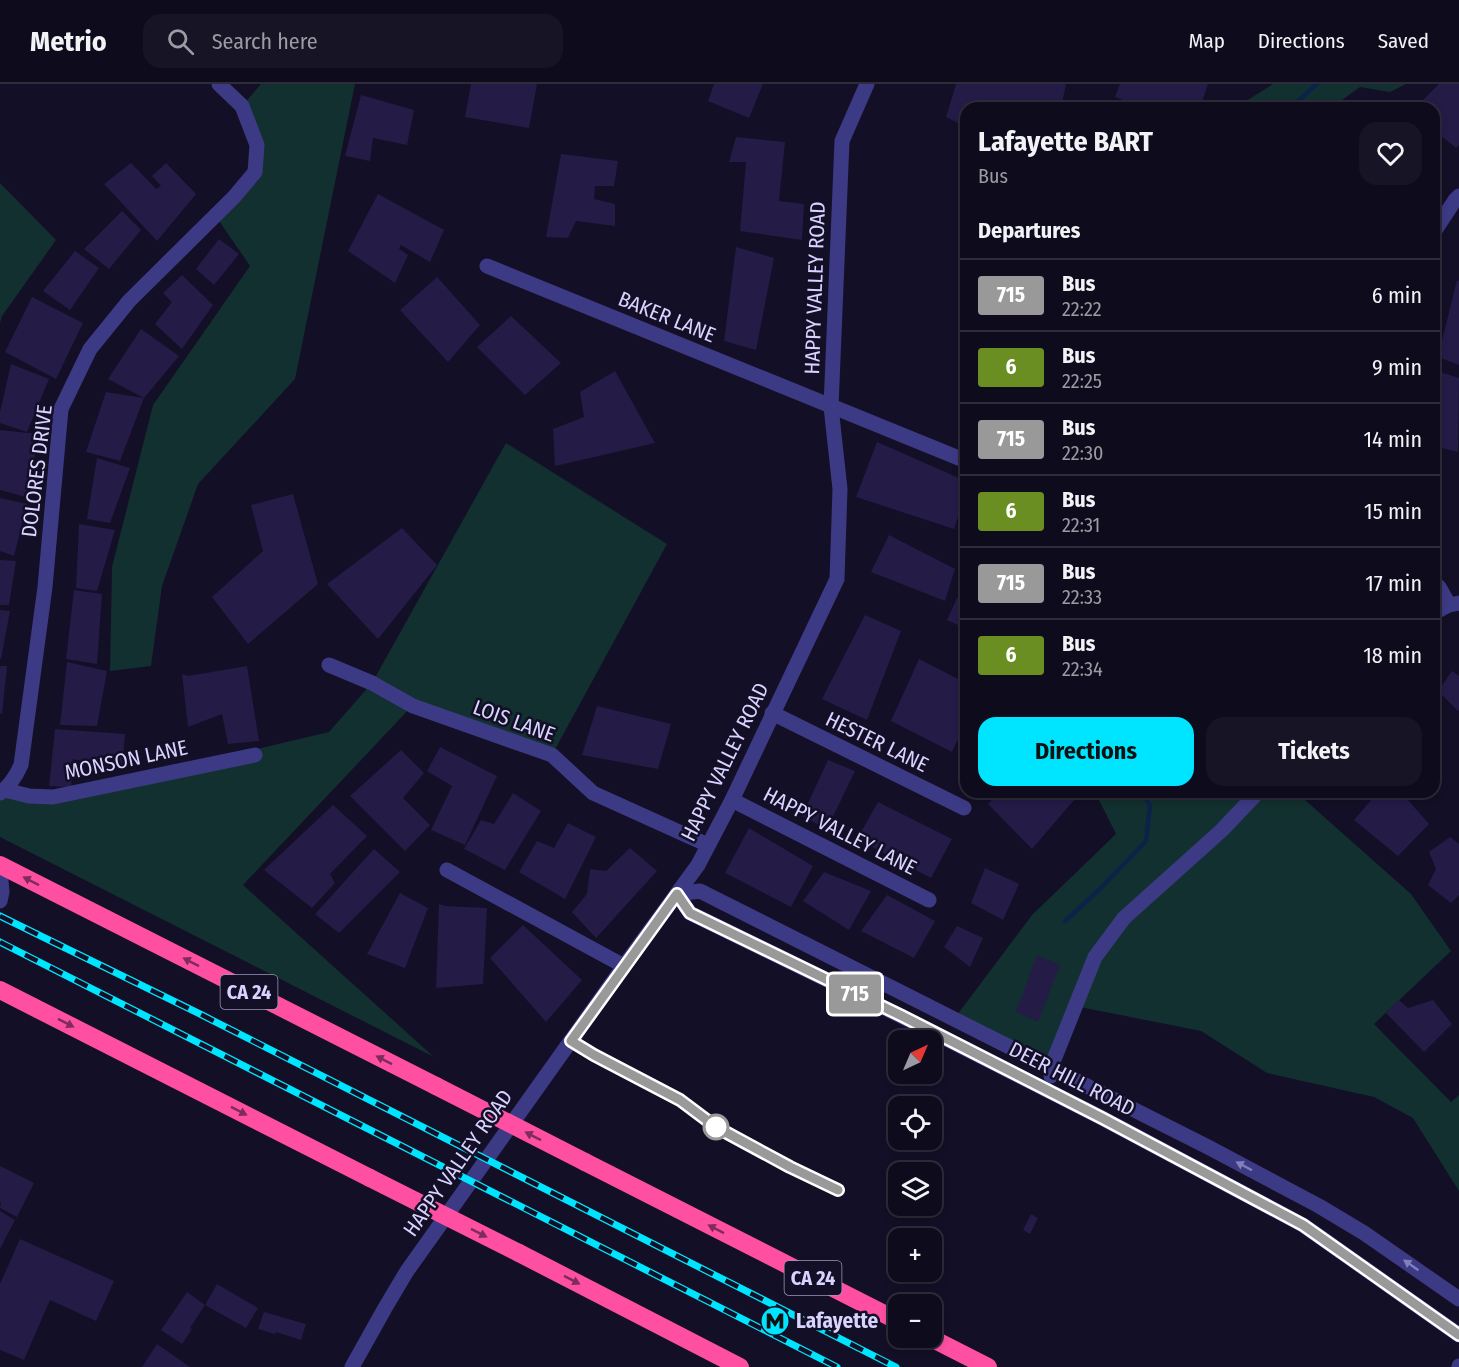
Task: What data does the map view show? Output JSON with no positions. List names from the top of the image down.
{
  "streets": {
    "highway": ["CA 24"],
    "street": [
      "HAPPY VALLEY ROAD",
      "BAKER LANE",
      "DOLORES DRIVE",
      "LOIS LANE",
      "HESTER LANE",
      "MONSON LANE",
      "HAPPY VALLEY LANE",
      "DEER HILL ROAD"
    ]
  },
  "crossings": [
    ["HAPPY VALLEY ROAD", "BAKER LANE"],
    ["HAPPY VALLEY ROAD", "LOIS LANE"],
    ["HAPPY VALLEY ROAD", "HESTER LANE"],
    ["HAPPY VALLEY ROAD", "HAPPY VALLEY LANE"],
    ["HAPPY VALLEY ROAD", "DEER HILL ROAD"],
    ["DOLORES DRIVE", "MONSON LANE"]
  ],
  "places": {
    "metro station": ["Lafayette"]
  },
  "lines": ["bus line 715"],
  "north": "top right",
  "page": {
    "header": "Metrio",
    "search": "Search here",
    "nav": ["Map", "Directions", "Saved"],
    "on_map": "715",
    "heading": [
      ["Lafayette BART", "Bus"],
      "Departures"
    ],
    "list": [
      {
        "mark": "715",
        "name": "Bus",
        "note": "22:22",
        "value": "6 min"
      },
      {
        "mark": "6",
        "name": "Bus",
        "note": "22:25",
        "value": "9 min"
      },
      {
        "mark": "715",
        "name": "Bus",
        "note": "22:30",
        "value": "14 min"
      },
      {
        "mark": "6",
        "name": "Bus",
        "note": "22:31",
        "value": "15 min"
      },
      {
        "mark": "715",
        "name": "Bus",
        "note": "22:33",
        "value": "17 min"
      },
      {
        "mark": "6",
        "name": "Bus",
        "note": "22:34",
        "value": "18 min"
      }
    ],
    "buttons": ["Directions", "Tickets"],
    "map_buttons": ["+", "−"]
  }
}
